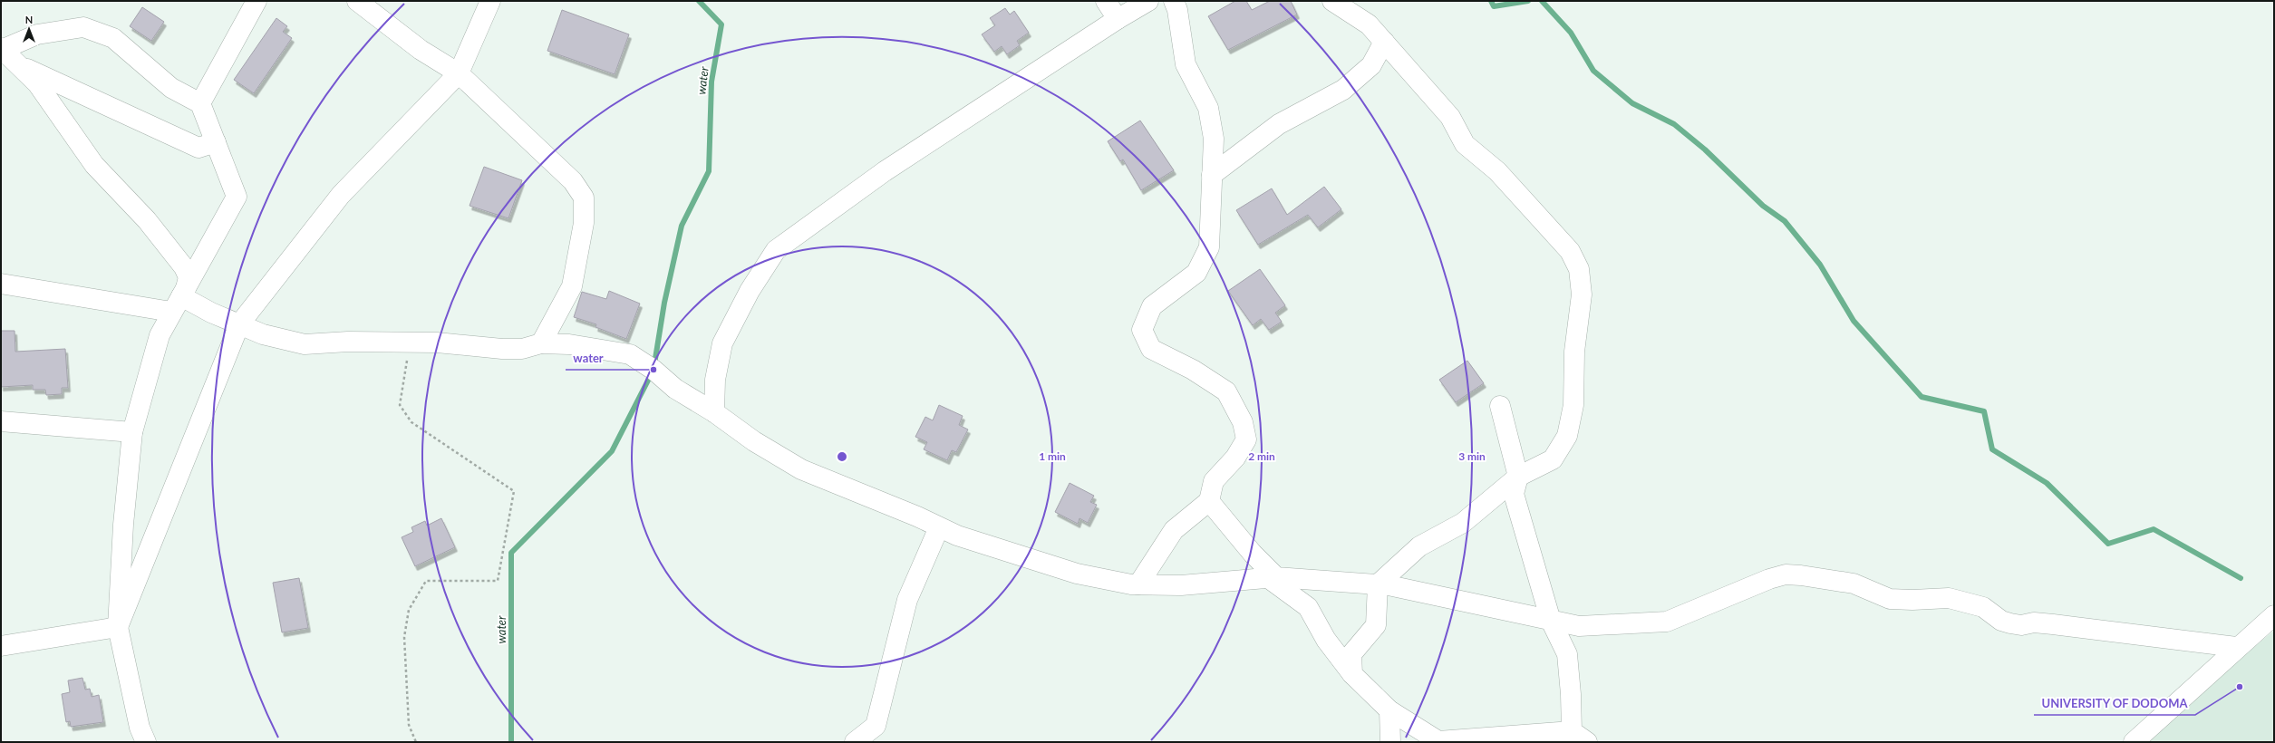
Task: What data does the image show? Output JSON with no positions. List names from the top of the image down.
{
  "water": ["water"],
  "places": ["water", "UNIVERSITY OF DODOMA"],
  "north": "top",
  "rings": ["1 min", "2 min", "3 min"]
}
